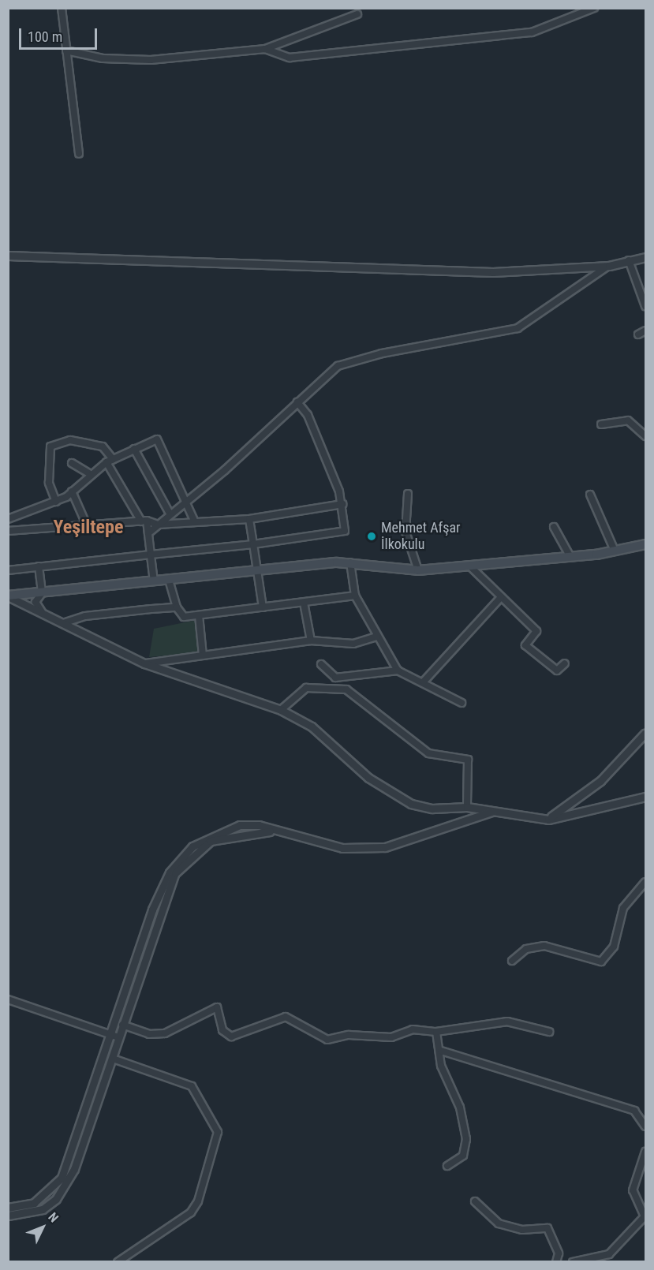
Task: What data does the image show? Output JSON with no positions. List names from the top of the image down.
{
  "districts": ["Yeşiltepe"],
  "places": ["Mehmet Afşar İlkokulu"],
  "scale_bar": "100 m",
  "north": "top right"
}
